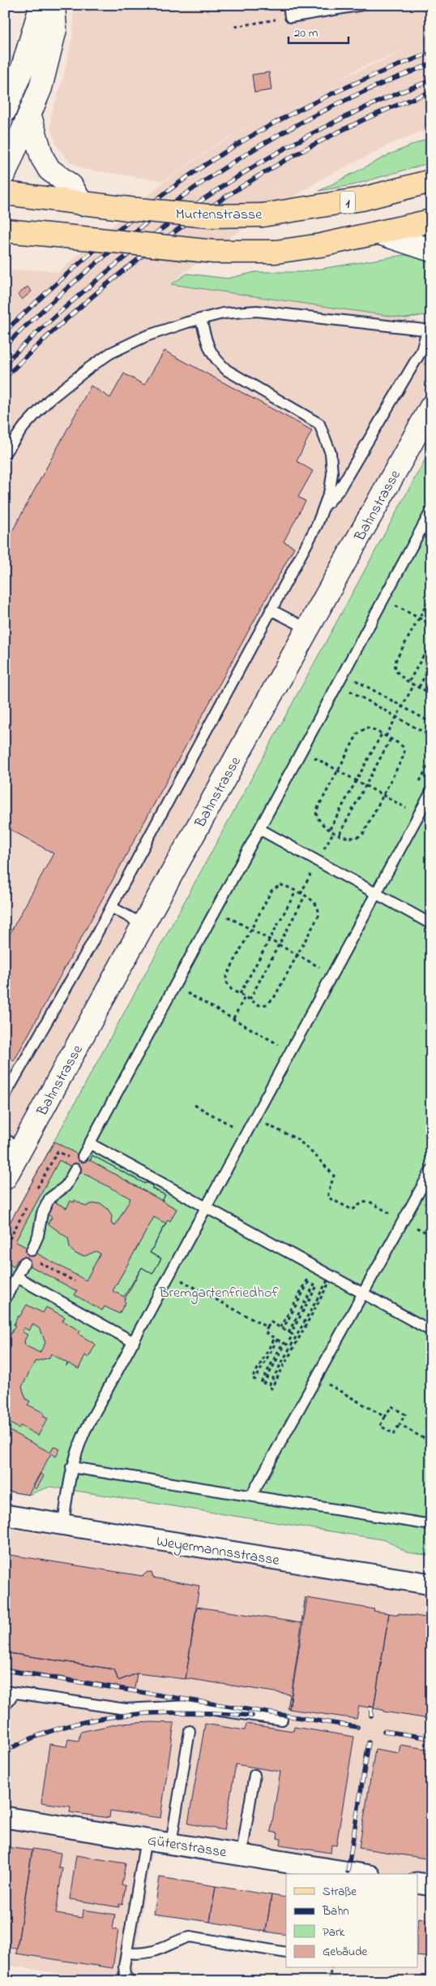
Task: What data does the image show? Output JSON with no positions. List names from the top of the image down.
{
  "streets": {
    "main road": ["1", "Murtenstrasse"],
    "street": ["Bahnstrasse", "Weyermannsstrasse", "Güterstrasse"]
  },
  "parks": ["Bremgartenfriedhof"],
  "legend": [
    "Straße",
    "Bahn",
    "Park",
    "Gebäude"
  ],
  "scale_bar": "20 m"
}
